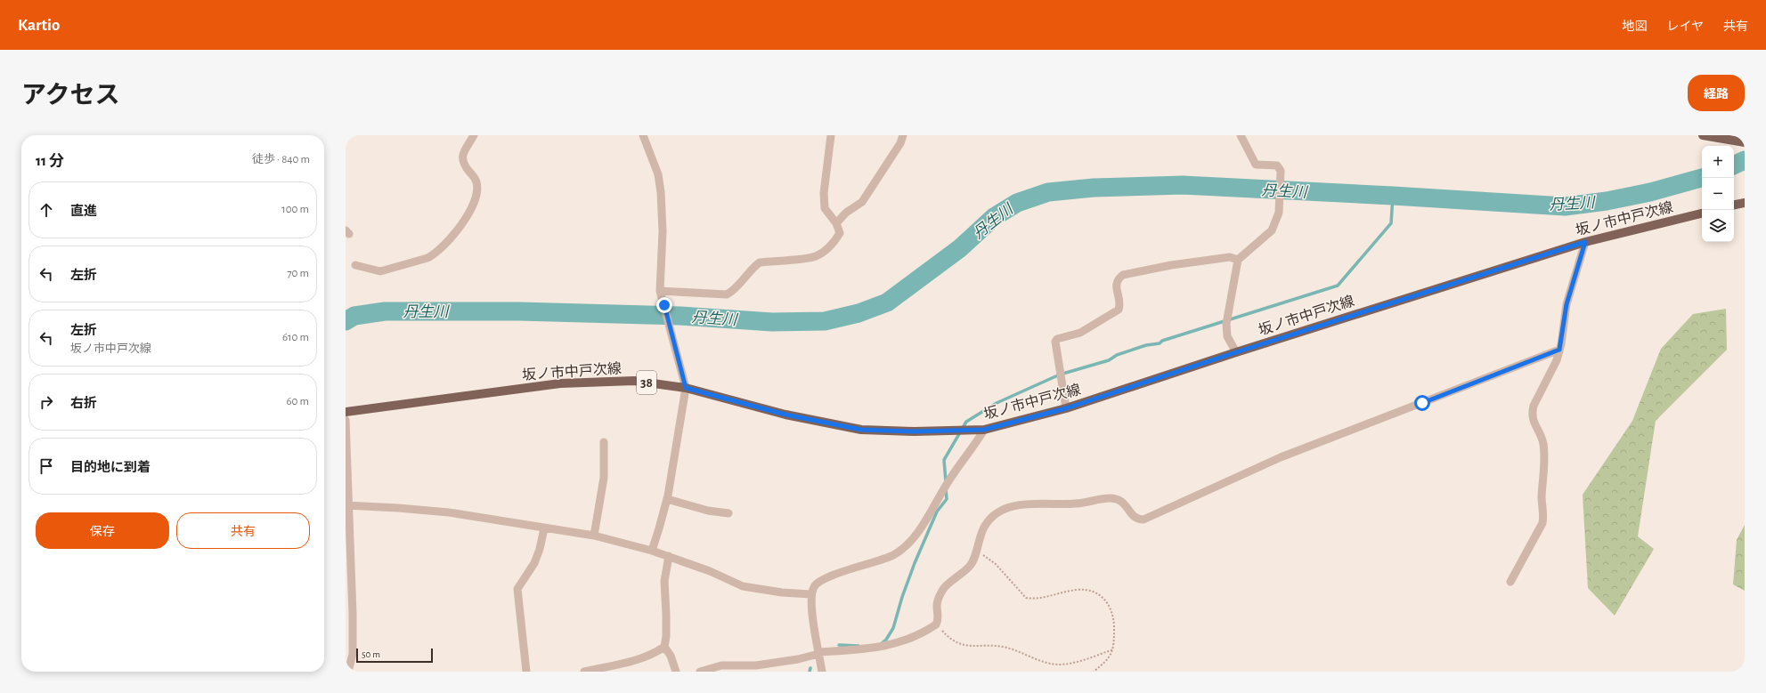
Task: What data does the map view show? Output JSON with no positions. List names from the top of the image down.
{
  "streets": {
    "main road": ["坂ノ市中戸次線", "38"]
  },
  "water": ["丹生川"],
  "scale_bar": "50 m",
  "page": {
    "header": "Kartio",
    "nav": ["地図", "レイヤ", "共有"],
    "title": "アクセス",
    "buttons": [
      "経路",
      ["保存", "共有"]
    ],
    "heading": ["11 分", "徒歩 · 840 m"],
    "map_buttons": ["+", "−"],
    "list": [
      ["直進", "100 m"],
      ["左折", "70 m"],
      ["左折", "坂ノ市中戸次線", "610 m"],
      ["右折", "60 m"],
      "目的地に到着"
    ],
    "scale": "50 m"
  }
}
